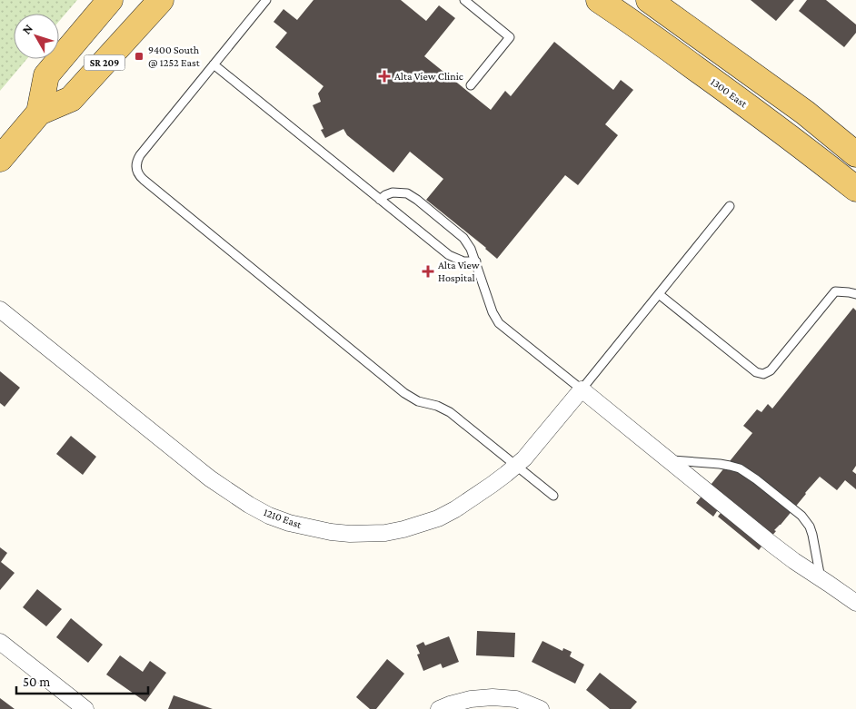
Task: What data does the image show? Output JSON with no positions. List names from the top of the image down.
{
  "streets": {
    "main road": ["SR 209", "1300 East"],
    "street": ["1210 East"]
  },
  "places": {
    "transit": ["9400 South @ 1252 East"],
    "health": ["Alta View Clinic", "Alta View Hospital"]
  },
  "scale_bar": "50 m",
  "north": "top left"
}
